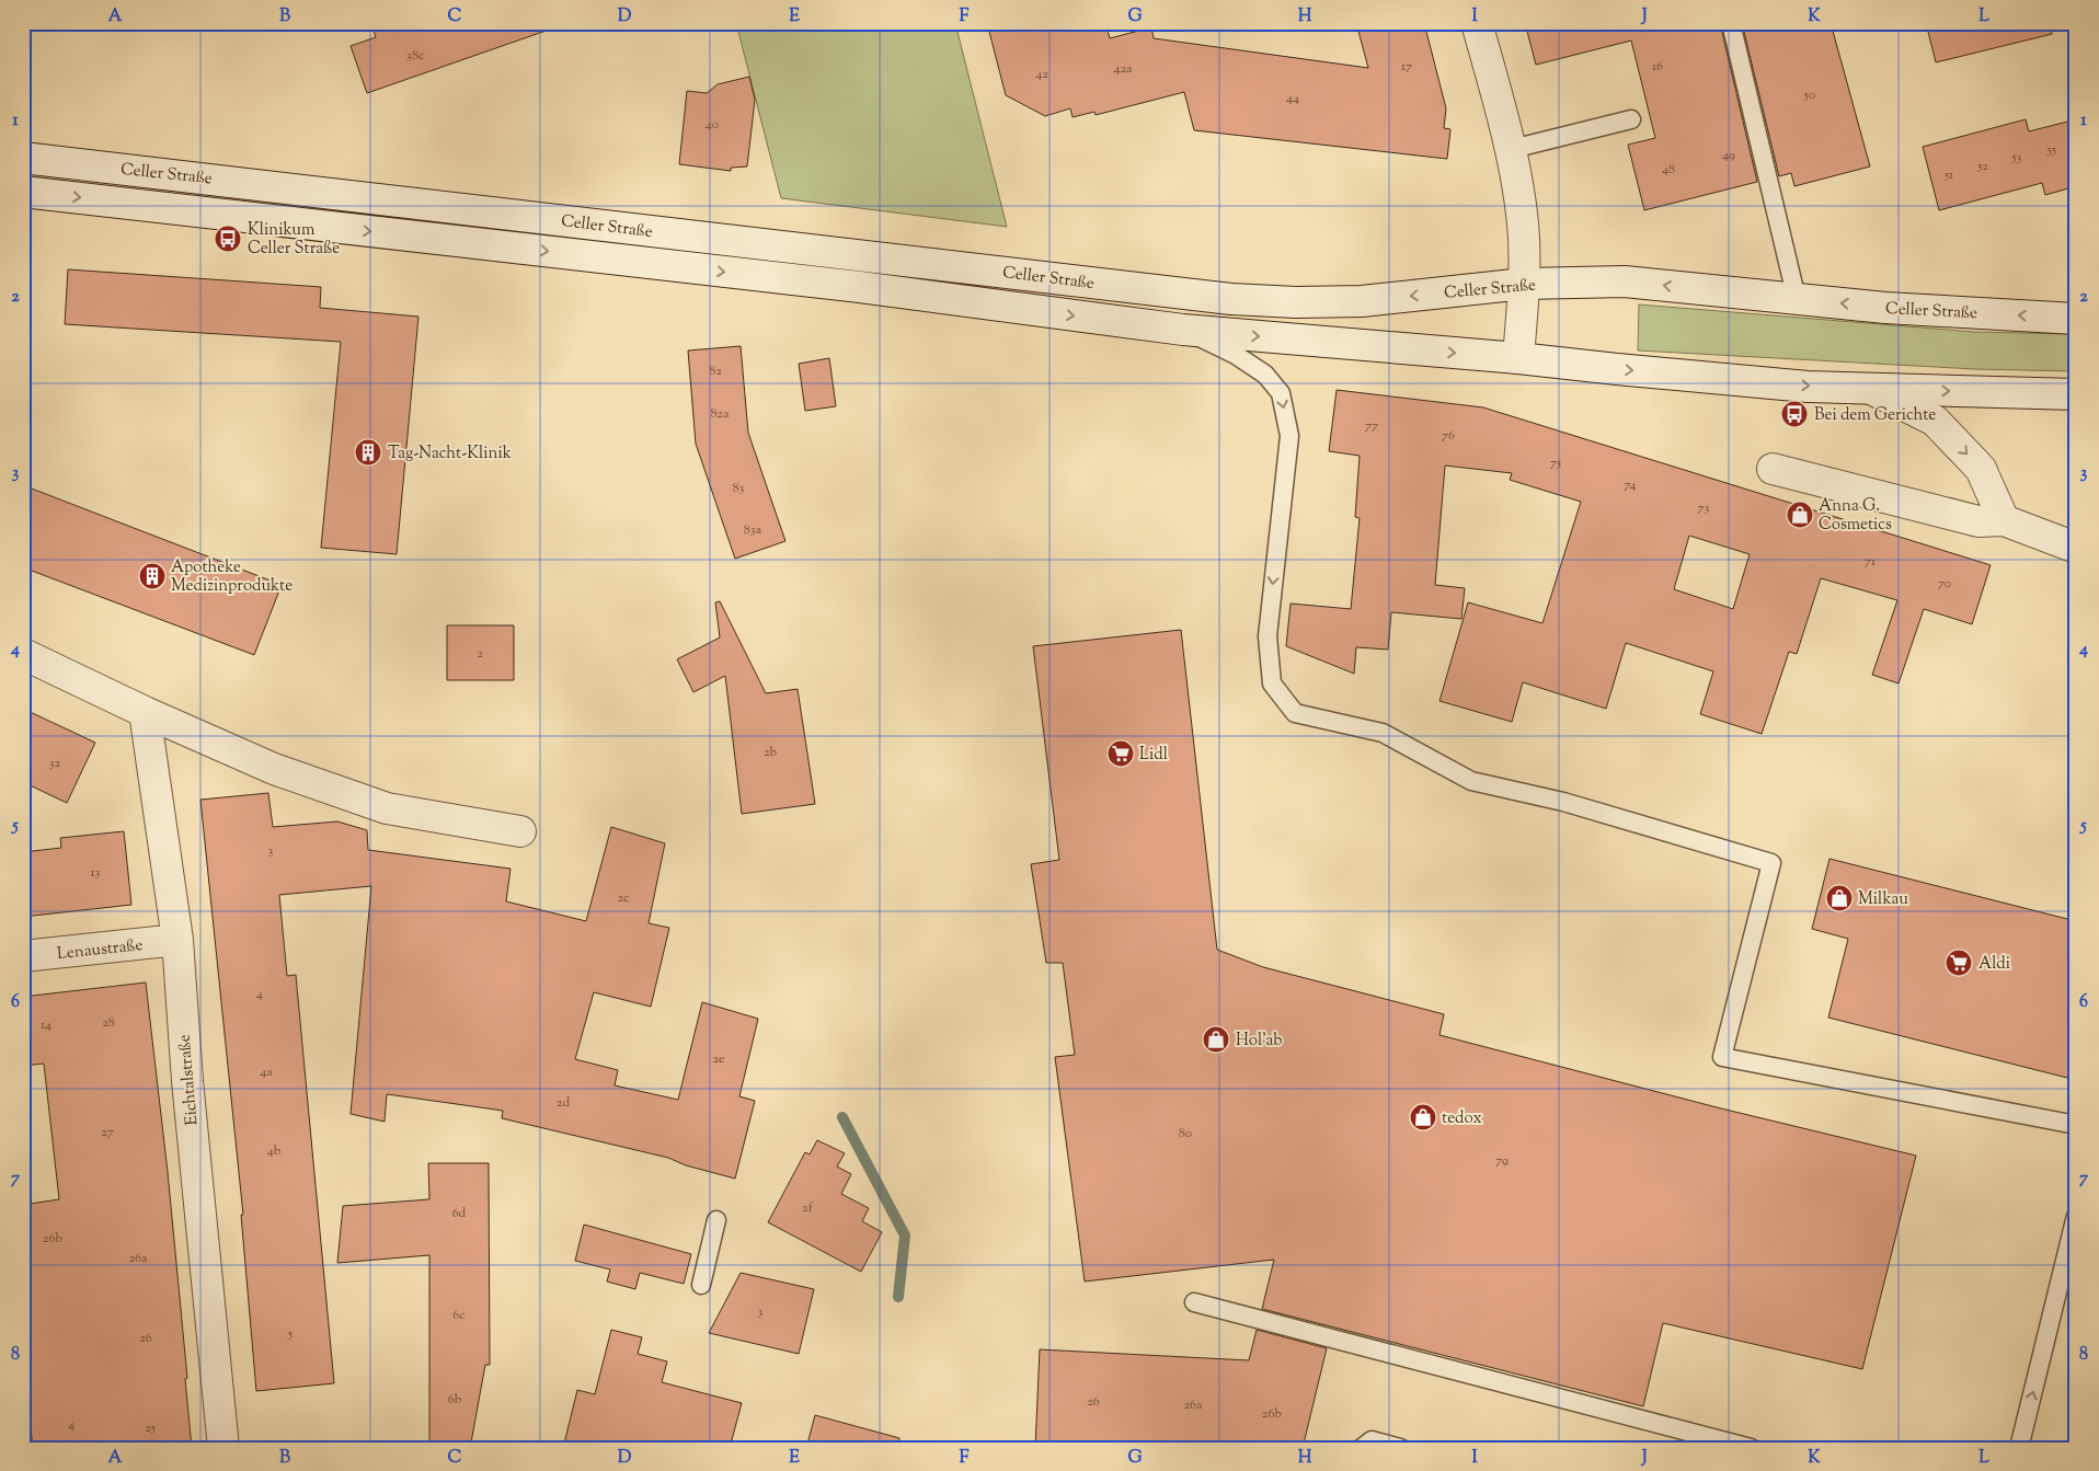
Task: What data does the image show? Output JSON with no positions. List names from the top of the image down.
{
  "streets": {
    "main road": ["Celler Straße", "Lenaustraße", "Eichtalstraße"]
  },
  "crossings": [
    ["Lenaustraße", "Eichtalstraße"]
  ],
  "places": {
    "bus stop": ["Klinikum Celler Straße", "Bei dem Gerichte"],
    "building": ["Tag-Nacht-Klinik", "Apotheke Medizinprodukte"],
    "shop": [
      "Anna G. Cosmetics",
      "Milkau",
      "Hol'ab",
      "tedox"
    ],
    "supermarket": ["Lidl", "Aldi"]
  },
  "house_numbers": [
    "38c",
    "17",
    "16",
    "42a",
    "42",
    "50",
    "44",
    "40",
    "55",
    "49",
    "53",
    "52",
    "48",
    "51",
    "82",
    "82a",
    "77",
    "76",
    "75",
    "74",
    "83",
    "73",
    "83a",
    "71",
    "70",
    "2",
    "2b",
    "32",
    "3",
    "13",
    "2c",
    "4",
    "28",
    "14",
    "2e",
    "4a",
    "2d",
    "27",
    "80",
    "4b",
    "79",
    "2f",
    "6d",
    "26b",
    "26a",
    "3",
    "6c",
    "5",
    "26",
    "6b",
    "26",
    "26a",
    "26b",
    "4",
    "25"
  ],
  "grid": {
    "columns": [
      "A",
      "B",
      "C",
      "D",
      "E",
      "F",
      "G",
      "H",
      "I",
      "J",
      "K",
      "L"
    ],
    "rows": [
      "1",
      "2",
      "3",
      "4",
      "5",
      "6",
      "7",
      "8"
    ]
  }
}
